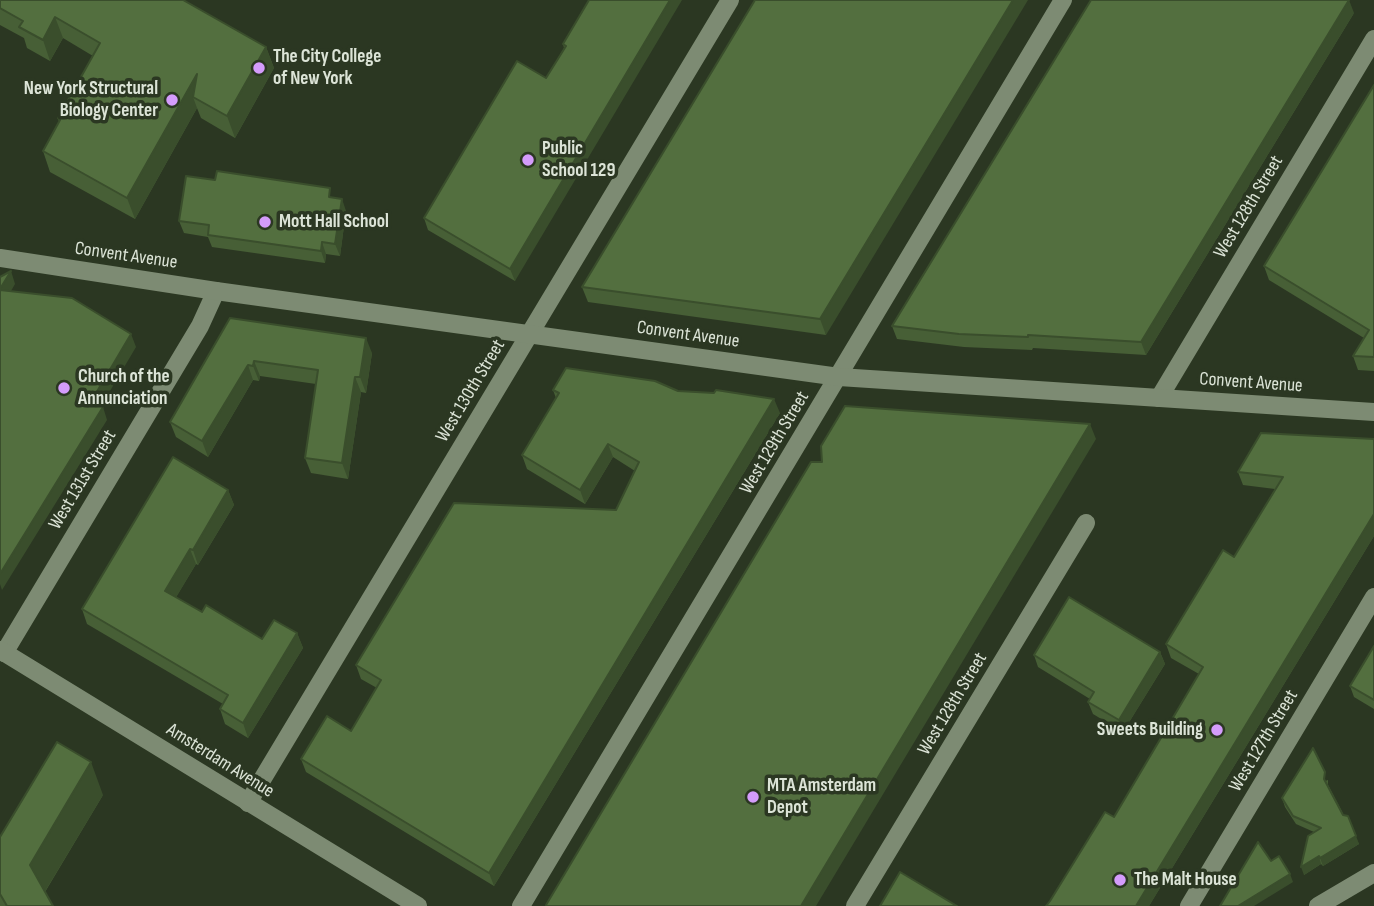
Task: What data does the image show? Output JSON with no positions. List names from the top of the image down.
{
  "streets": {
    "street": [
      "West 128th Street",
      "Convent Avenue",
      "West 130th Street",
      "West 129th Street",
      "West 131st Street",
      "West 127th Street",
      "Amsterdam Avenue"
    ]
  },
  "crossings": [
    ["West 128th Street", "Convent Avenue"],
    ["Convent Avenue", "West 130th Street"],
    ["Convent Avenue", "West 129th Street"],
    ["Convent Avenue", "West 131st Street"],
    ["West 130th Street", "Amsterdam Avenue"],
    ["West 131st Street", "Amsterdam Avenue"]
  ],
  "places": [
    "The City College of New York",
    "New York Structural Biology Center",
    "Public School 129",
    "Mott Hall School",
    "Church of the Annunciation",
    "Sweets Building",
    "MTA Amsterdam Depot",
    "The Malt House"
  ]
}
